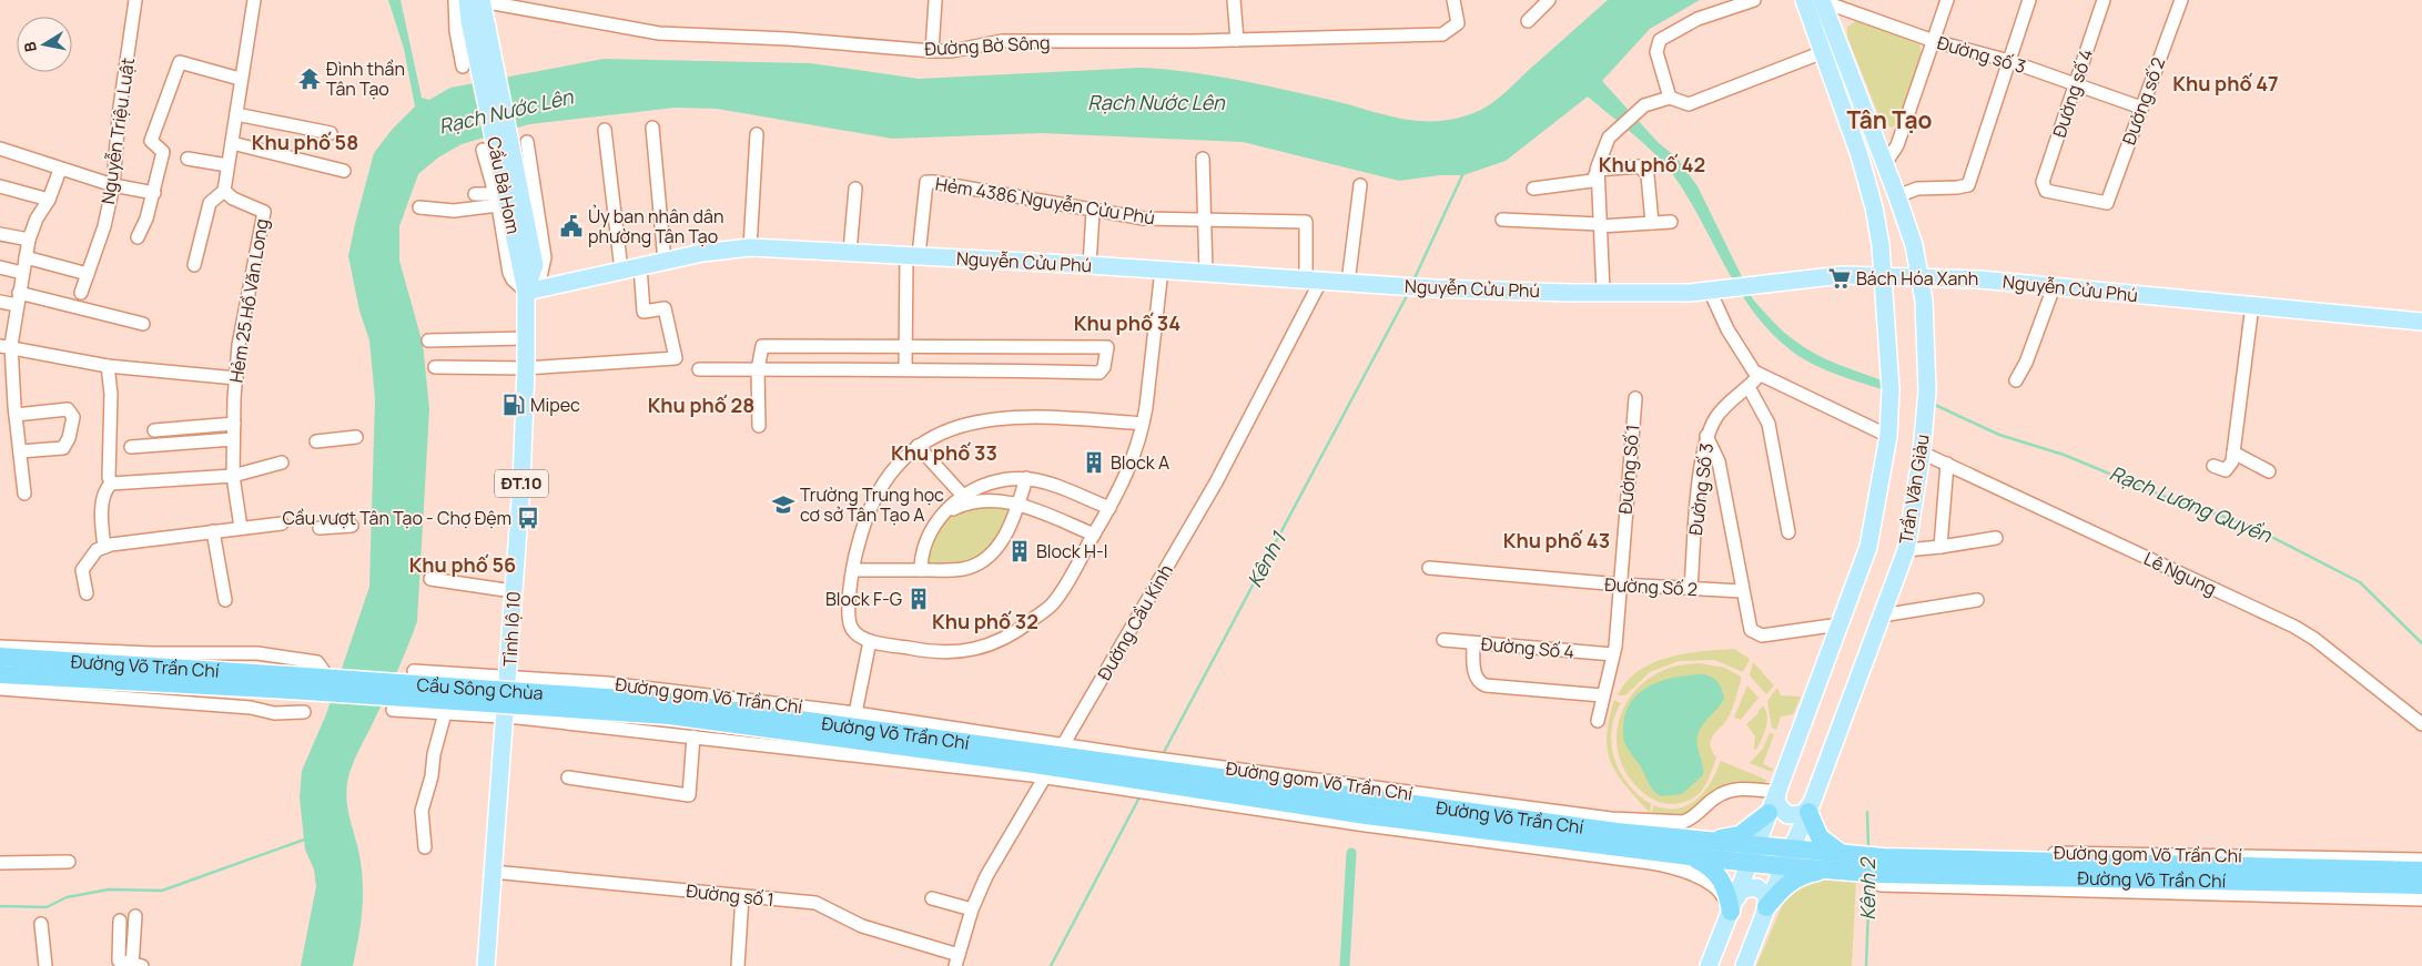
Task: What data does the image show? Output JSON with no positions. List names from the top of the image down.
{
  "streets": {
    "highway": ["Đường Võ Trần Chí", "Cầu Sông Chùa"],
    "main road": [
      "Cầu Bà Hom",
      "Nguyễn Cửu Phú",
      "ĐT.10",
      "Trần Văn Giàu",
      "Tỉnh lộ 10"
    ],
    "street": [
      "Đường Bờ Sông",
      "Đường số 3",
      "Đường số 4",
      "Đường số 2",
      "Nguyễn Triệu Luật",
      "Hẻm 4386 Nguyễn Cửu Phú",
      "Hẻm 25 Hồ Văn Long",
      "Đường Số 1",
      "Đường Số 3",
      "Lê Ngung",
      "Đường Số 2",
      "Đường Cầu Kinh",
      "Đường Số 4",
      "Đường gom Võ Trần Chí",
      "Đường số 1"
    ]
  },
  "crossings": [
    ["Đường Bờ Sông", "Cầu Bà Hom"],
    ["Đường số 3", "Đường số 4"],
    ["Đường số 3", "Đường số 2"],
    ["Đường số 3", "Trần Văn Giàu"],
    ["Đường số 4", "Đường số 2"],
    ["Cầu Bà Hom", "Tỉnh lộ 10"],
    ["Hẻm 4386 Nguyễn Cửu Phú", "Nguyễn Cửu Phú"],
    ["Hẻm 4386 Nguyễn Cửu Phú", "Đường Cầu Kinh"],
    ["Nguyễn Cửu Phú", "Trần Văn Giàu"],
    ["Nguyễn Cửu Phú", "Đường Cầu Kinh"],
    ["Nguyễn Cửu Phú", "Tỉnh lộ 10"],
    ["Đường Số 1", "Đường Số 2"],
    ["Đường Số 1", "Đường Số 4"],
    ["Đường Số 3", "Đường Số 2"],
    ["Trần Văn Giàu", "Lê Ngung"],
    ["Trần Văn Giàu", "Đường Võ Trần Chí"],
    ["Trần Văn Giàu", "Đường gom Võ Trần Chí"],
    ["Đường Cầu Kinh", "Đường Võ Trần Chí"],
    ["Đường Cầu Kinh", "Đường gom Võ Trần Chí"],
    ["Đường Cầu Kinh", "Đường số 1"],
    ["Tỉnh lộ 10", "Đường gom Võ Trần Chí"],
    ["Tỉnh lộ 10", "Đường số 1"],
    ["Đường Võ Trần Chí", "Cầu Sông Chùa"],
    ["Đường Võ Trần Chí", "Đường gom Võ Trần Chí"]
  ],
  "districts": [
    "Khu phố 47",
    "Tân Tạo",
    "Khu phố 58",
    "Khu phố 42",
    "Khu phố 34",
    "Khu phố 28",
    "Khu phố 33",
    "Khu phố 43",
    "Khu phố 56",
    "Khu phố 32"
  ],
  "water": [
    "Rạch Nước Lên",
    "Rạch Lương Quyền",
    "Kênh 1",
    "Kênh 2"
  ],
  "places": {
    "temple": ["Đình thần Tân Tạo"],
    "public building": ["Ủy ban nhân dân phường Tân Tạo"],
    "supermarket": ["Bách Hóa Xanh"],
    "fuel station": ["Mipec"],
    "building": ["Block A", "Block H-I", "Block F-G"],
    "school or university": ["Trường Trung học cơ sở Tân Tạo A"],
    "bus stop": ["Cầu vượt Tân Tạo - Chợ Đệm"]
  },
  "north": "left"
}
